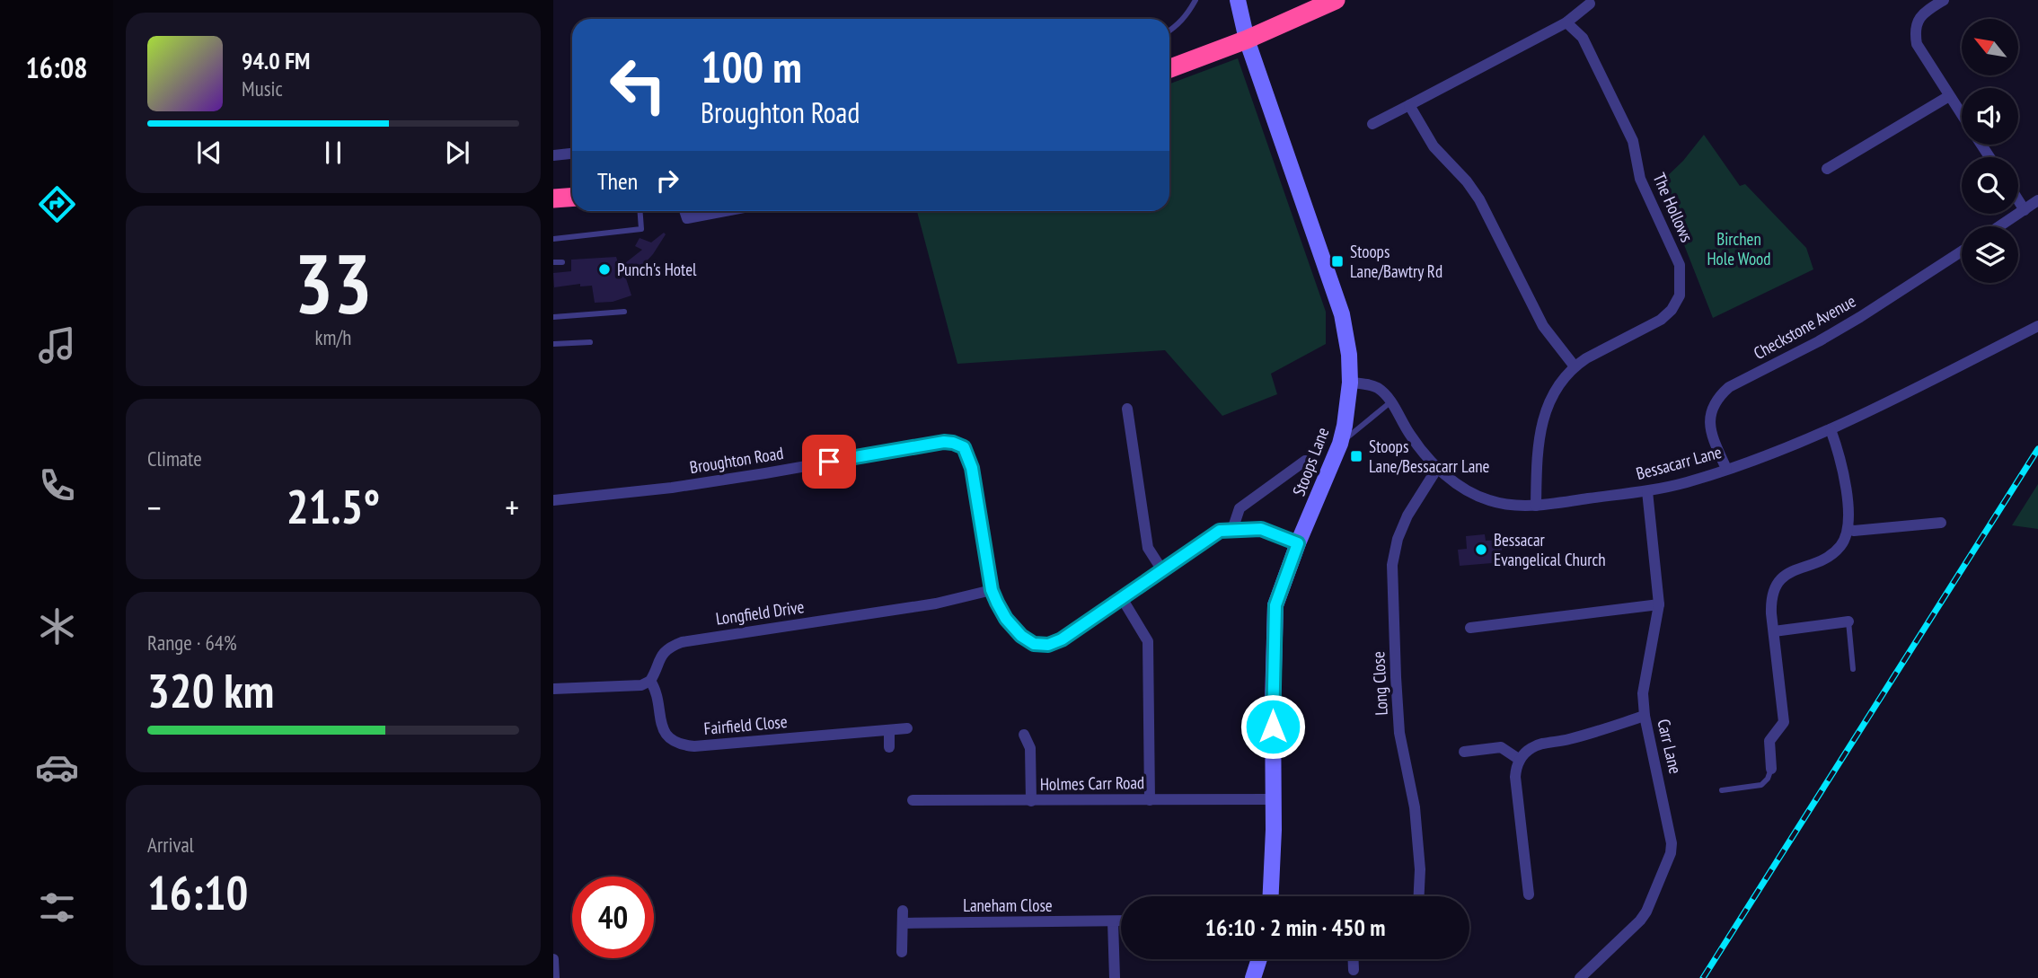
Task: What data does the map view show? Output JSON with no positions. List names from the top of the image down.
{
  "streets": {
    "street": [
      "The Hollows",
      "Checkstone Avenue",
      "Broughton Road",
      "Stoops Lane",
      "Bessacarr Lane",
      "Longfield Drive",
      "Long Close",
      "Fairfield Close",
      "Carr Lane",
      "Holmes Carr Road",
      "Laneham Close"
    ]
  },
  "crossings": [
    ["The Hollows", "Bessacarr Lane"],
    ["Checkstone Avenue", "Bessacarr Lane"],
    ["Broughton Road", "Stoops Lane"],
    ["Broughton Road", "Longfield Drive"],
    ["Stoops Lane", "Bessacarr Lane"],
    ["Stoops Lane", "Holmes Carr Road"],
    ["Bessacarr Lane", "Long Close"],
    ["Bessacarr Lane", "Carr Lane"],
    ["Longfield Drive", "Fairfield Close"]
  ],
  "parks": ["Birchen Hole Wood"],
  "places": {
    "transit": ["Stoops Lane/Bawtry Rd", "Stoops Lane/Bessacarr Lane"],
    "other": ["Punch's Hotel", "Bessacar Evangelical Church"]
  },
  "north": "top left",
  "page": {
    "tabs": "16:08",
    "turn": ["100 m", "Broughton Road"],
    "song": ["94.0 FM", "Music"],
    "then": "Then",
    "tile": [
      ["33", "km/h"],
      "Climate",
      ["Range · 64%", "320 km"],
      ["Arrival", "16:10"]
    ],
    "heat": ["−", "21.5°", "+"],
    "limit": "40",
    "trip": "16:10 · 2 min · 450 m"
  }
}
